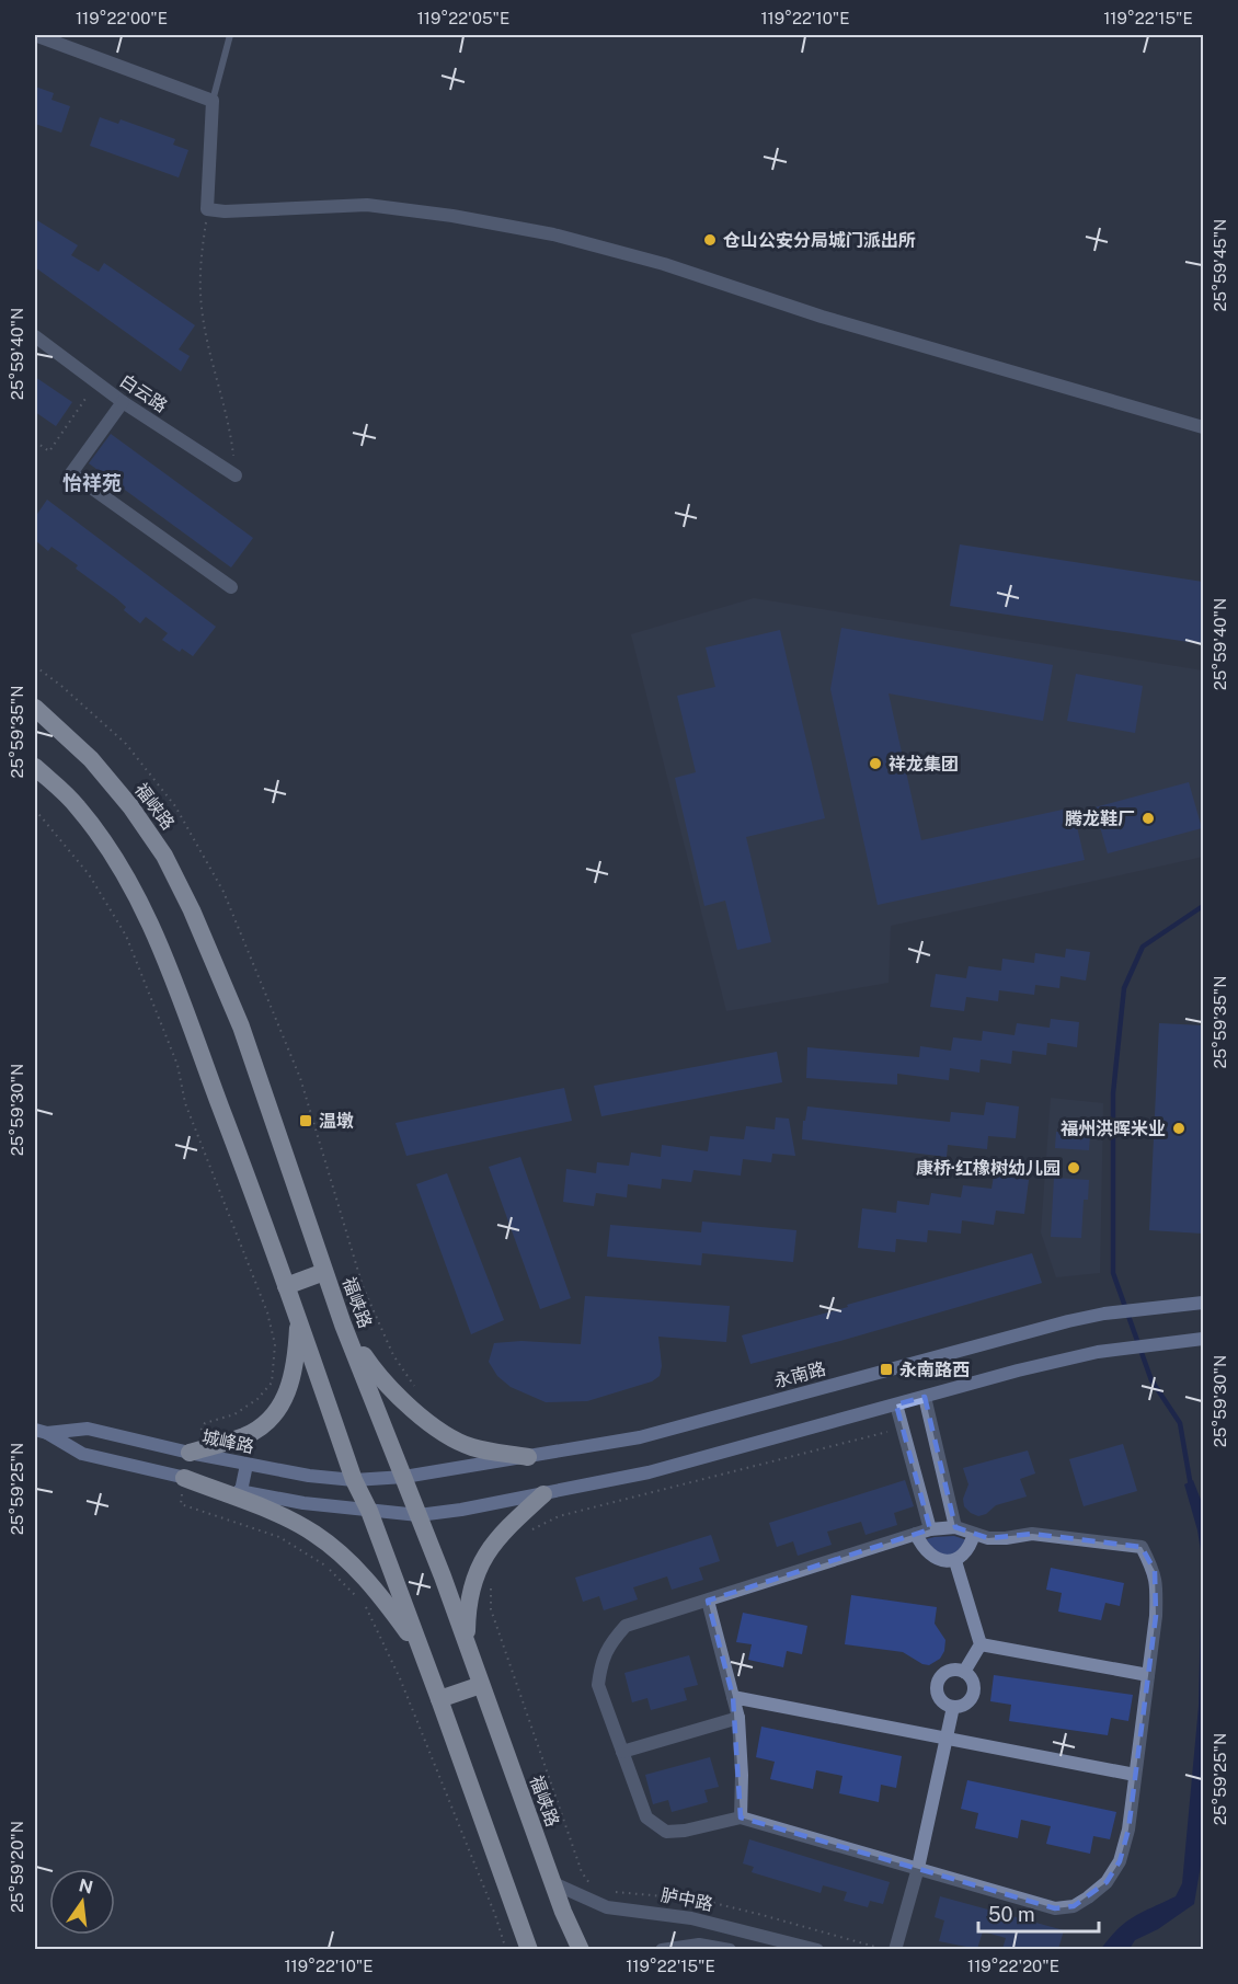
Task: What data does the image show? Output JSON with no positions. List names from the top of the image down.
{
  "streets": {
    "highway": ["福峡路"],
    "main road": ["永南路", "城峰路"],
    "street": ["白云路", "胪中路"]
  },
  "crossings": [
    ["福峡路", "永南路"],
    ["福峡路", "城峰路"],
    ["福峡路", "胪中路"],
    ["永南路", "城峰路"]
  ],
  "districts": ["怡祥苑"],
  "places": {
    "other": [
      "仓山公安分局城门派出所",
      "祥龙集团",
      "腾龙鞋厂",
      "福州洪晖米业",
      "康桥·红橡树幼儿园"
    ],
    "transit": ["温墩", "永南路西"]
  },
  "scale_bar": "50 m",
  "north": "top",
  "coordinates": [
    "119°22'00\"E",
    "119°22'05\"E",
    "119°22'10\"E",
    "119°22'15\"E",
    "25°59'45\"N",
    "25°59'40\"N",
    "25°59'35\"N",
    "25°59'30\"N",
    "25°59'25\"N",
    "25°59'20\"N",
    "119°22'20\"E"
  ]
}
